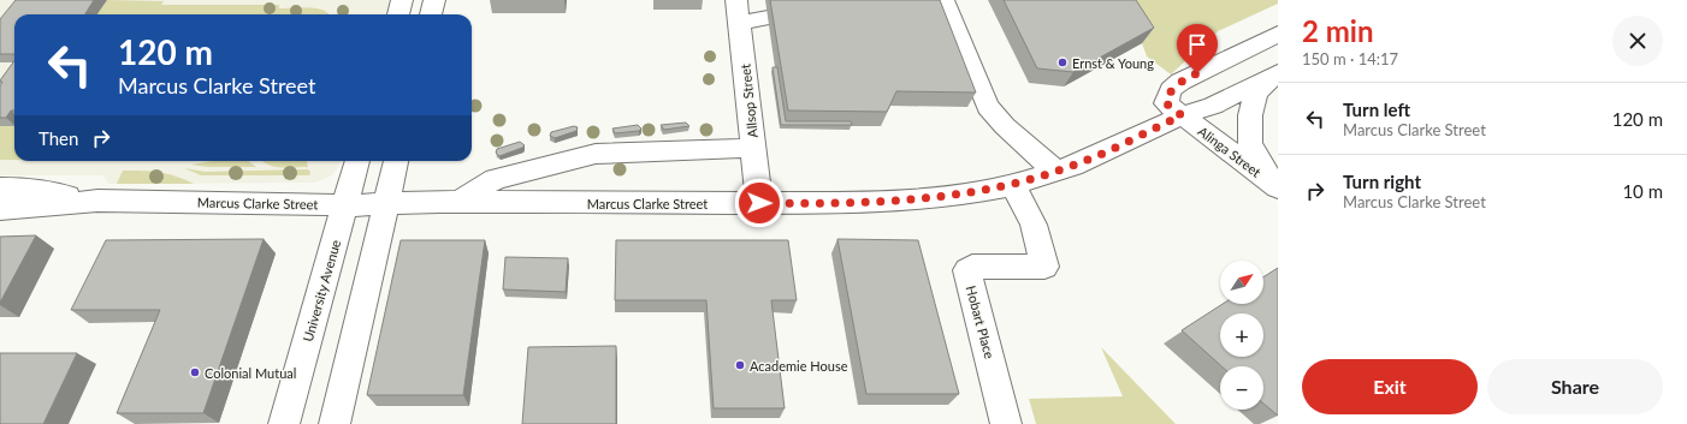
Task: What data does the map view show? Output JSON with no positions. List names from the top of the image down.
{
  "streets": {
    "street": [
      "Allsop Street",
      "Alinga Street",
      "Marcus Clarke Street",
      "University Avenue",
      "Hobart Place"
    ]
  },
  "crossings": [
    ["Allsop Street", "Marcus Clarke Street"],
    ["Alinga Street", "Marcus Clarke Street"],
    ["Marcus Clarke Street", "University Avenue"],
    ["Marcus Clarke Street", "Hobart Place"]
  ],
  "places": ["Ernst & Young", "Academie House", "Colonial Mutual"],
  "north": "top right",
  "page": {
    "heading": ["2 min", "150 m · 14:17"],
    "turn": ["120 m", "Marcus Clarke Street"],
    "list": [
      {
        "name": "Turn left",
        "note": "Marcus Clarke Street",
        "value": "120 m"
      },
      {
        "name": "Turn right",
        "note": "Marcus Clarke Street",
        "value": "10 m"
      }
    ],
    "then": "Then",
    "map_buttons": ["+", "−"],
    "buttons": ["Exit", "Share"]
  }
}
